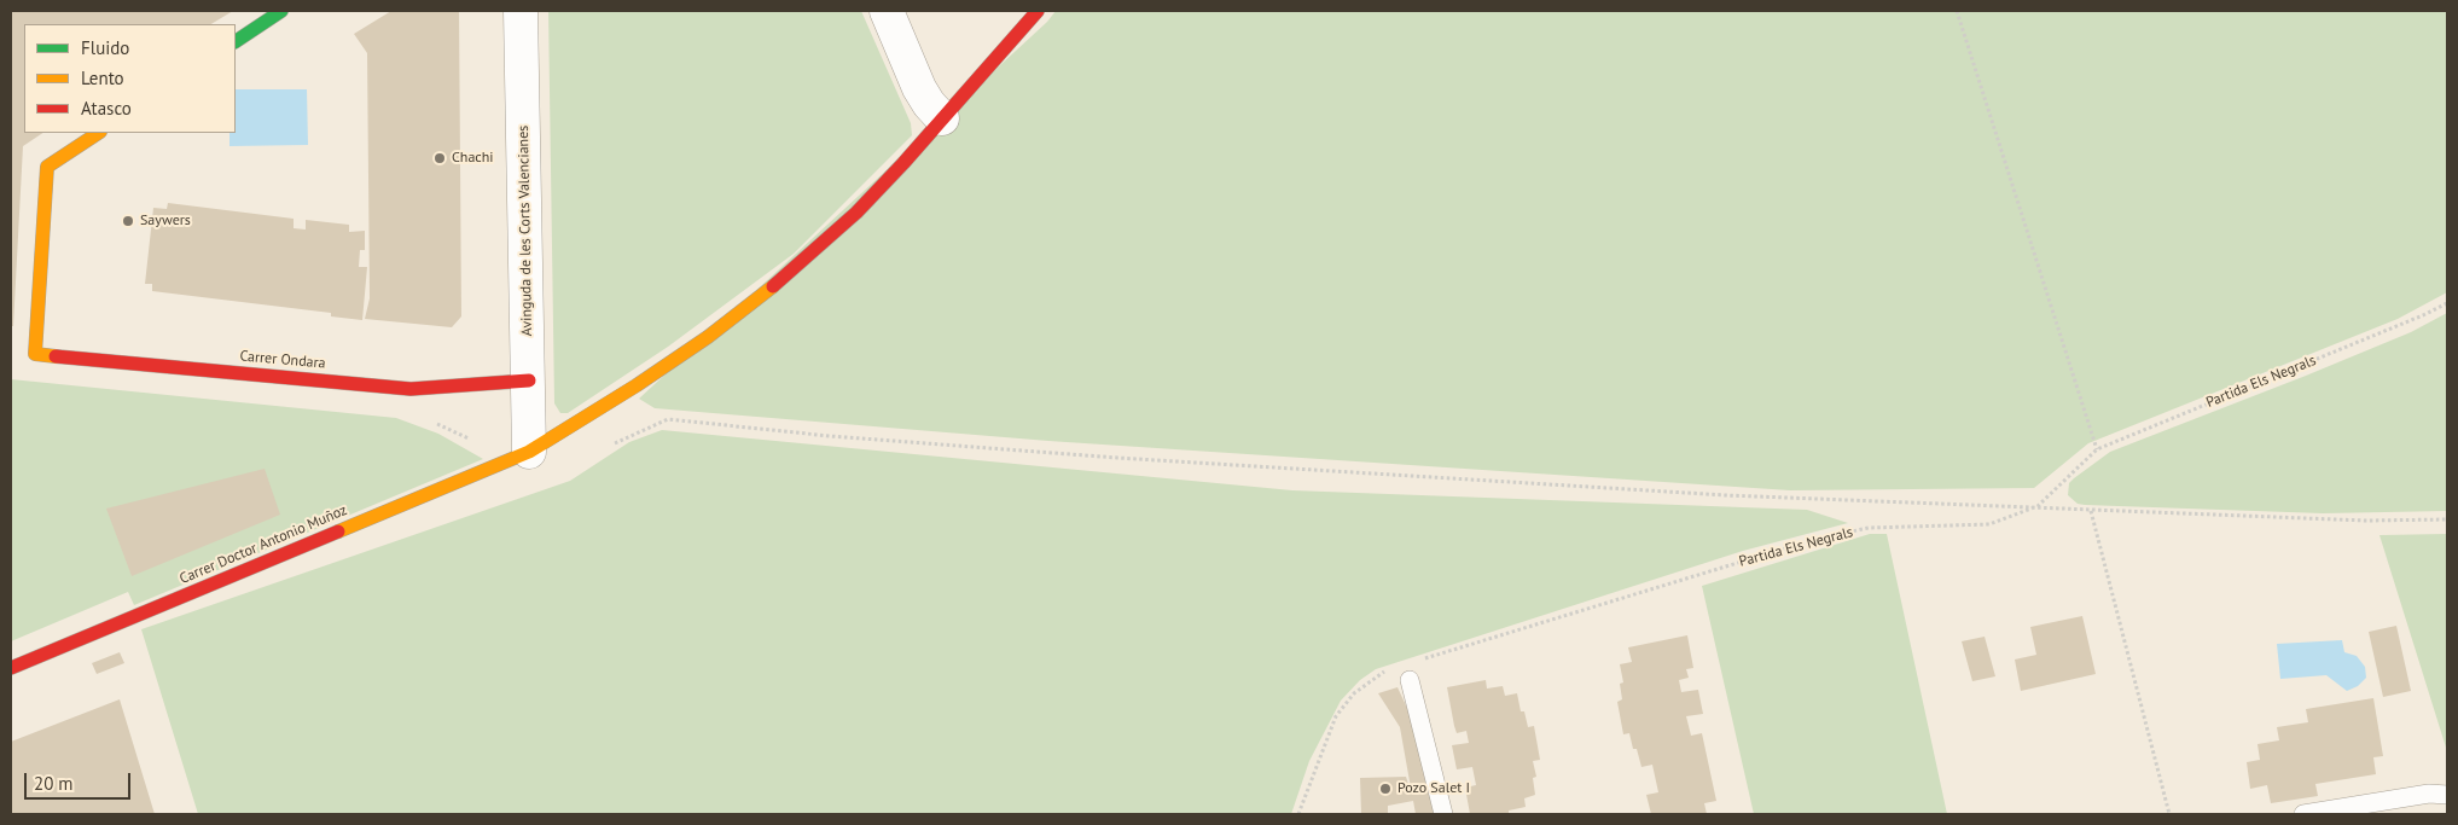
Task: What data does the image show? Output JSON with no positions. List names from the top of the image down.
{
  "streets": {
    "street": ["Avinguda de les Corts Valencianes", "Carrer Ondara", "Carrer Doctor Antonio Muñoz"],
    "path": ["Partida Els Negrals"]
  },
  "crossings": [
    ["Avinguda de les Corts Valencianes", "Carrer Ondara"],
    ["Avinguda de les Corts Valencianes", "Carrer Doctor Antonio Muñoz"]
  ],
  "places": ["Chachi", "Saywers", "Pozo Salet I"],
  "legend": ["Fluido", "Lento", "Atasco"],
  "scale_bar": "20 m"
}
